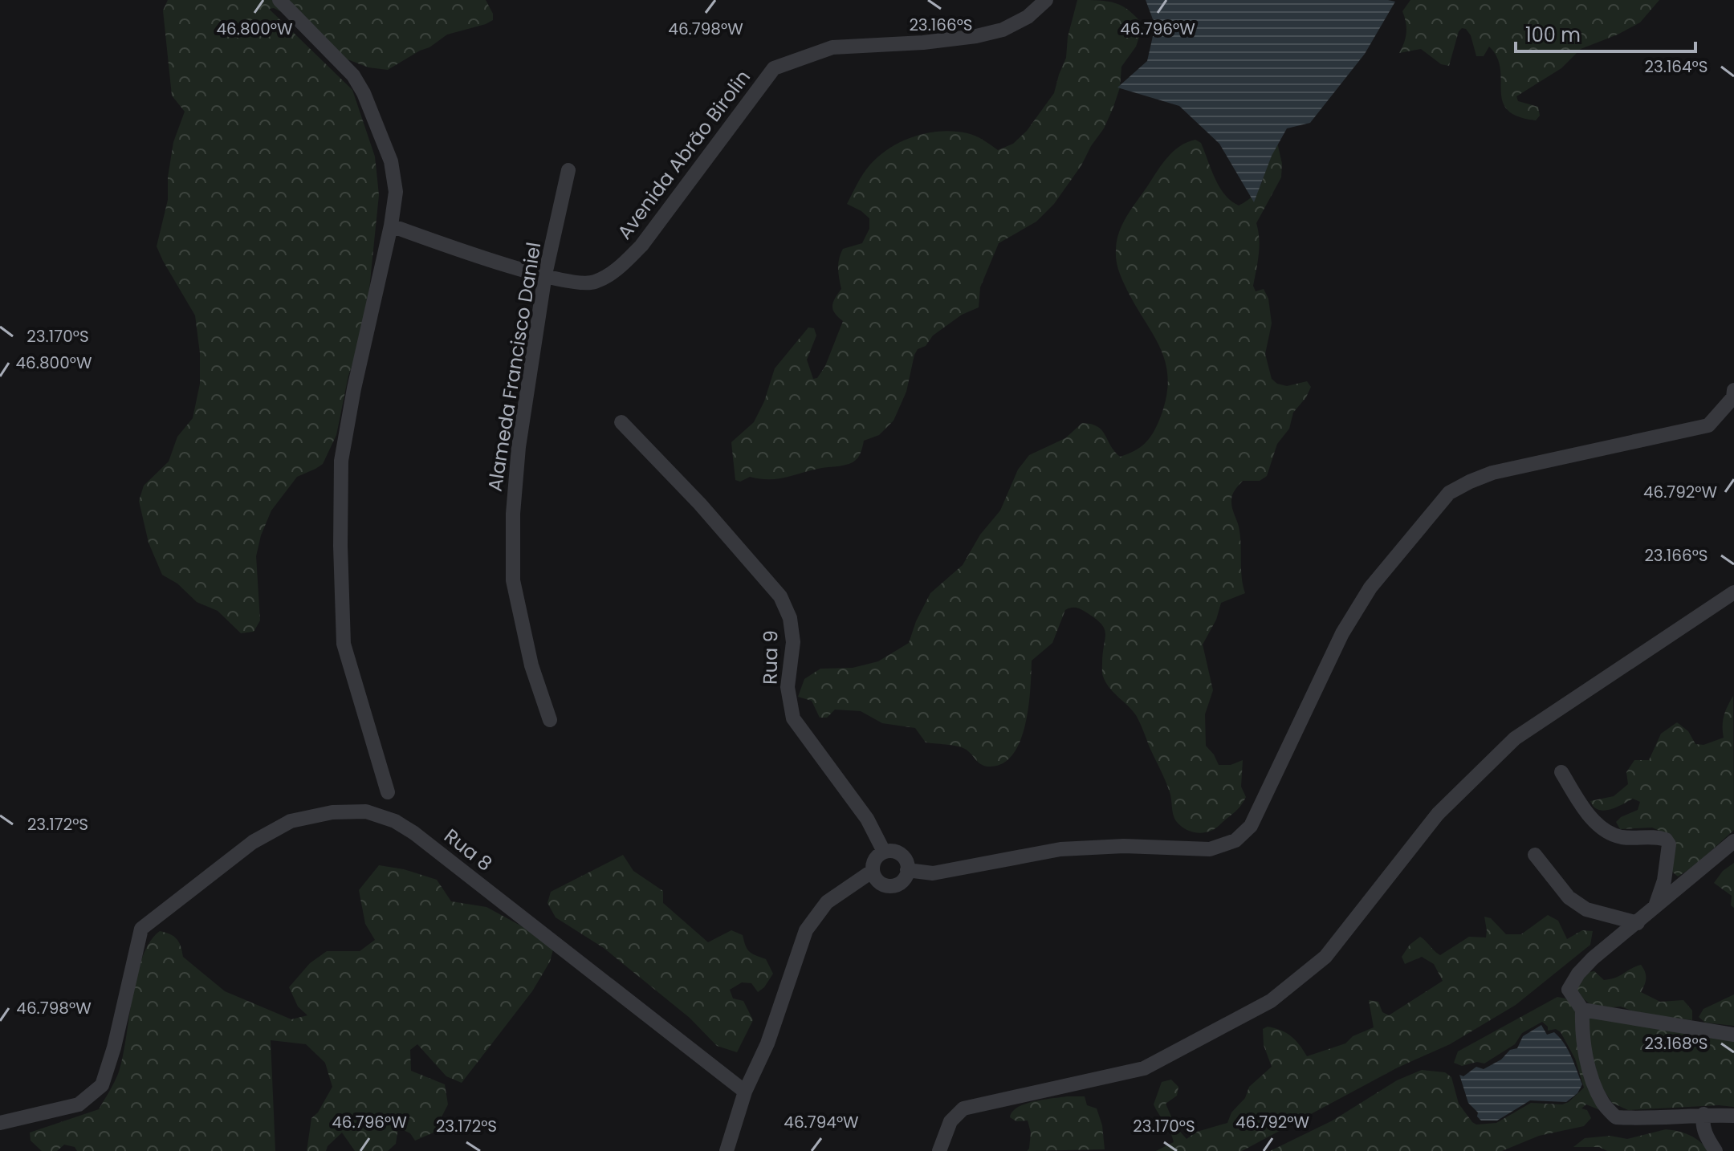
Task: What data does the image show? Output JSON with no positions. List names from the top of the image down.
{
  "streets": {
    "street": [
      "Avenida Abrão Birolin",
      "Alameda Francisco Daniel",
      "Rua 9",
      "Rua 8"
    ]
  },
  "crossings": [
    ["Avenida Abrão Birolin", "Alameda Francisco Daniel"]
  ],
  "scale_bar": "100 m",
  "coordinates": [
    "23.166°S",
    "46.800°W",
    "46.798°W",
    "46.796°W",
    "23.164°S",
    "23.170°S",
    "46.792°W",
    "23.172°S",
    "23.168°S",
    "46.794°W"
  ]
}
